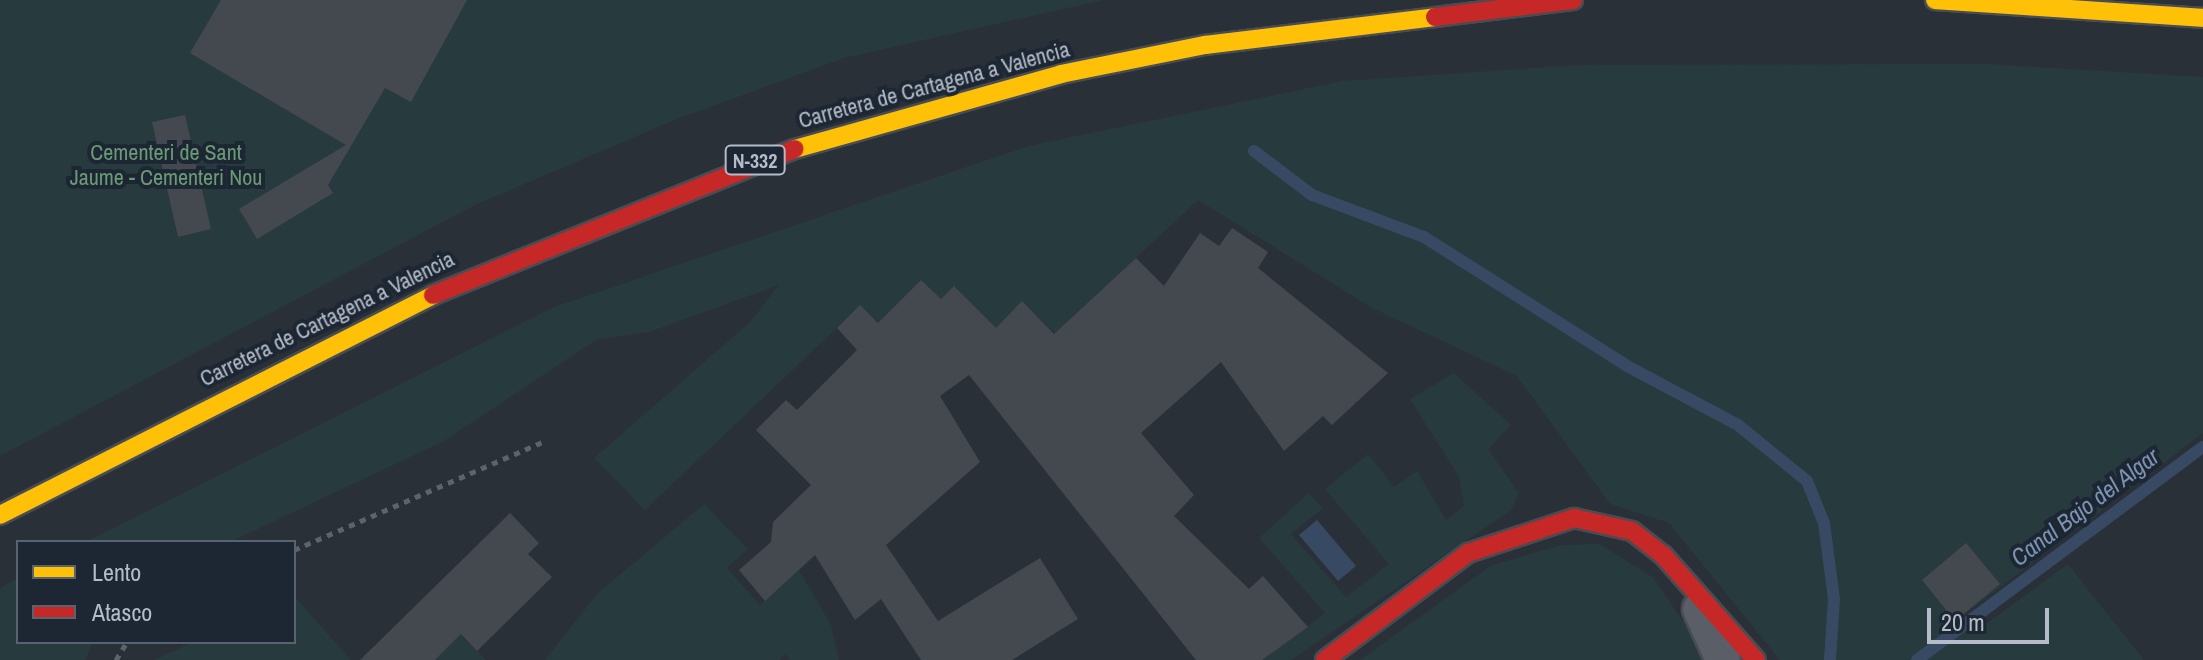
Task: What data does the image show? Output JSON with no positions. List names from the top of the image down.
{
  "streets": {
    "main road": ["Carretera de Cartagena a Valencia", "N-332"]
  },
  "water": ["Canal Bajo del Algar"],
  "parks": ["Cementeri de Sant Jaume - Cementeri Nou"],
  "legend": ["Lento", "Atasco"],
  "scale_bar": "20 m"
}
